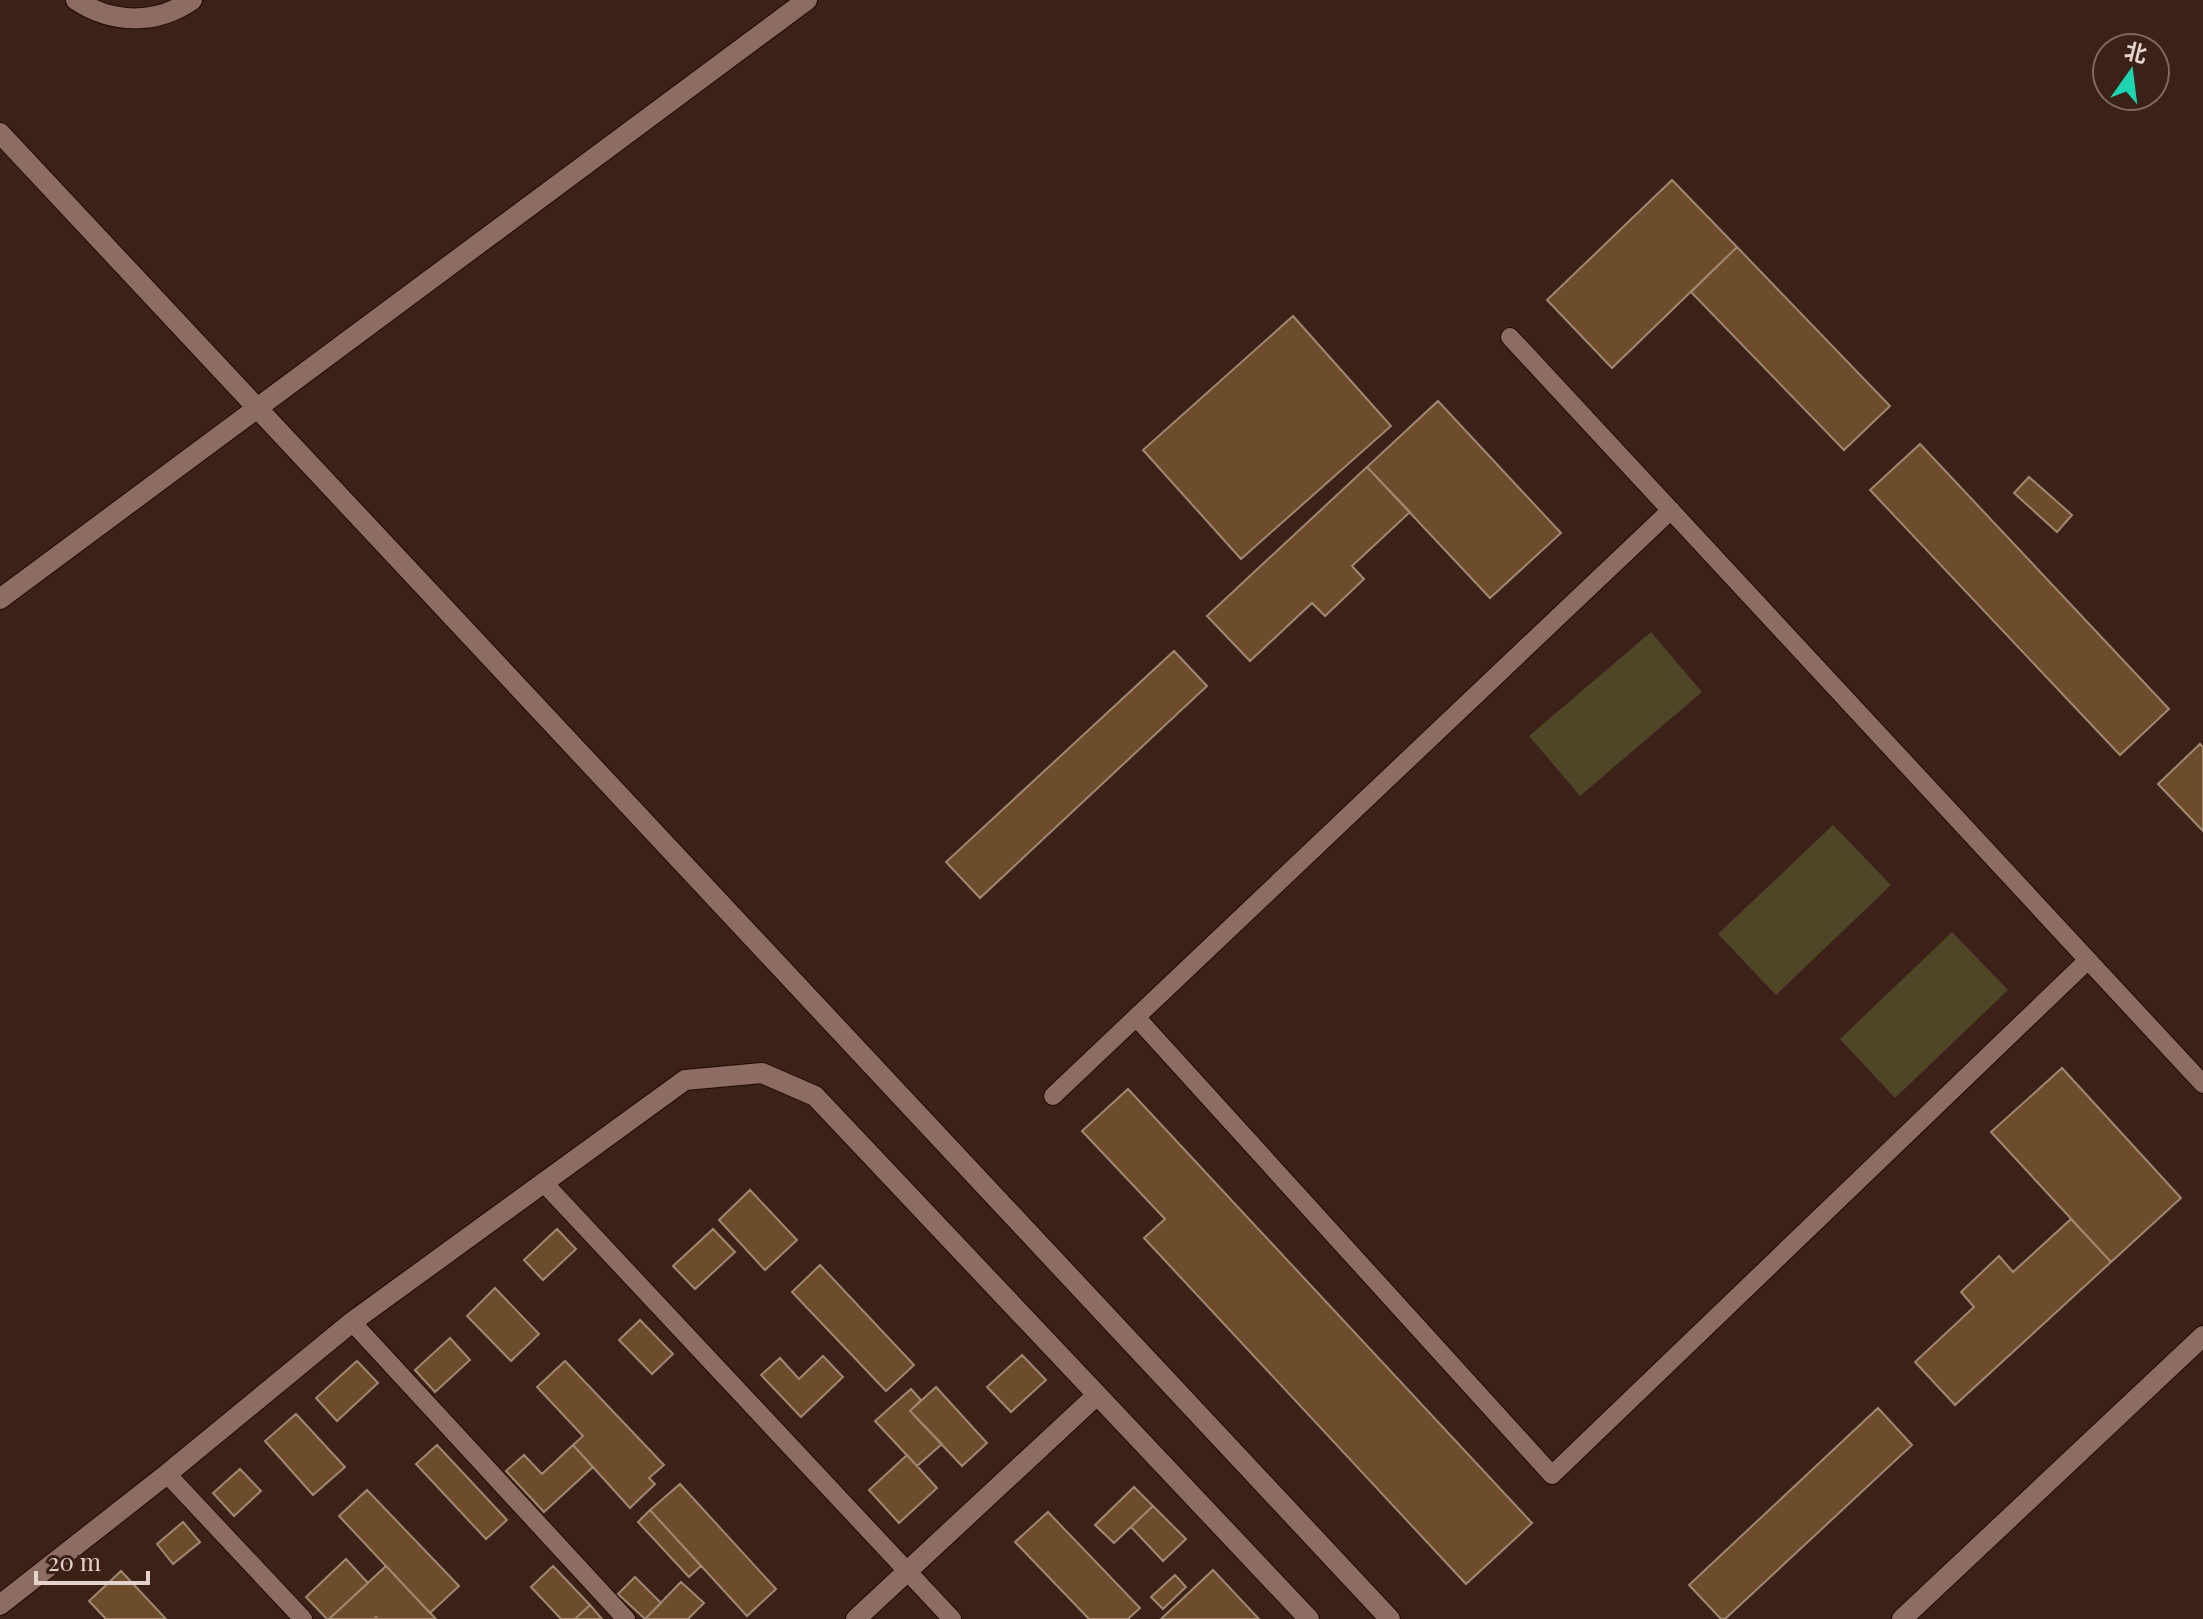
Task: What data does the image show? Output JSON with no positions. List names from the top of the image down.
{
  "scale_bar": "20 m",
  "north": "top"
}
